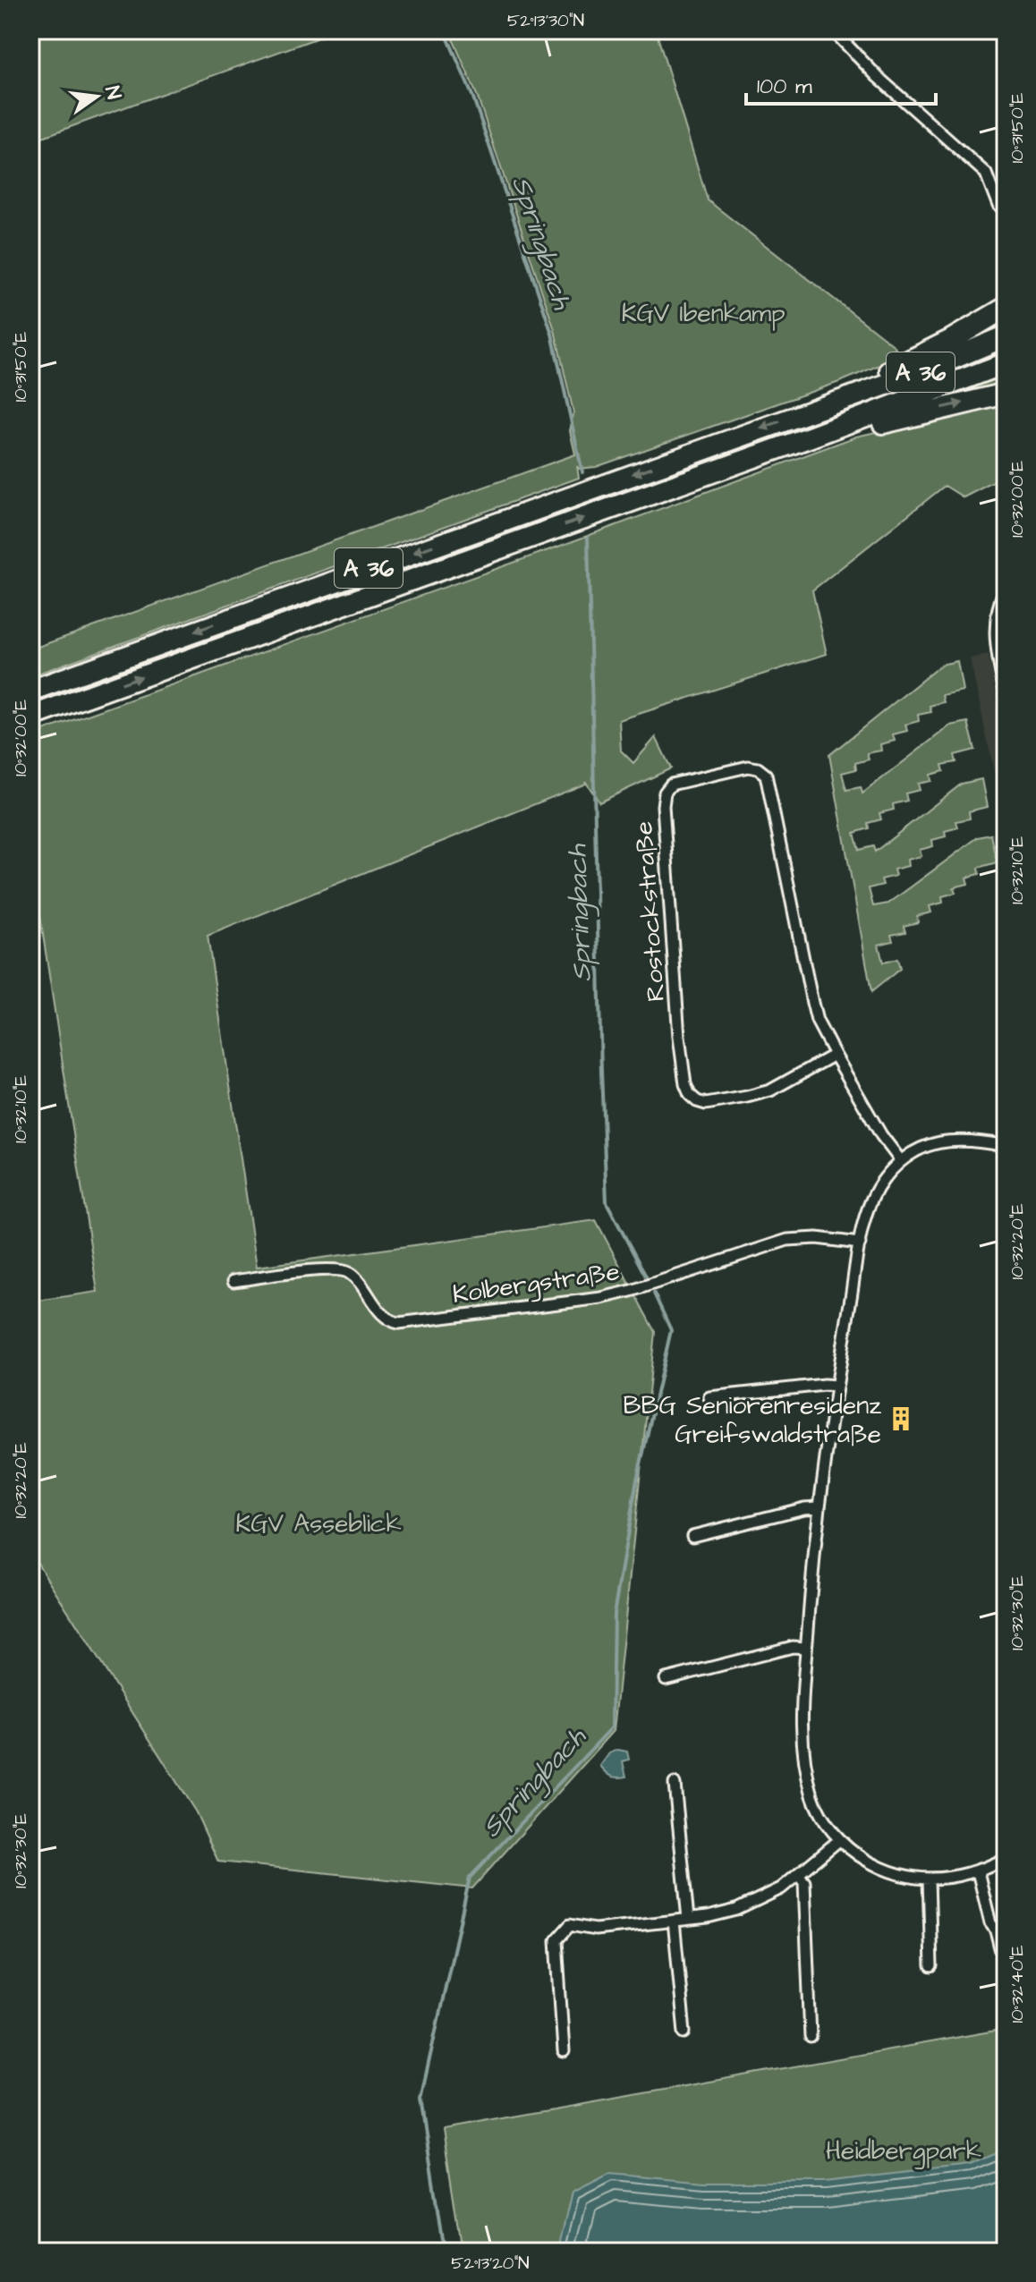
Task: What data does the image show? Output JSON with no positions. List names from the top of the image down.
{
  "streets": {
    "highway": ["A 36"],
    "street": ["Rostockstraße", "Kolbergstraße"]
  },
  "water": ["Springbach"],
  "parks": ["KGV Ibenkamp", "KGV Asseblick", "Heidbergpark"],
  "places": {
    "building": ["BBG Seniorenresidenz Greifswaldstraße"]
  },
  "scale_bar": "100 m",
  "north": "right",
  "coordinates": [
    "52°13'30\"N",
    "10°31'50\"E",
    "10°32'00\"E",
    "10°32'10\"E",
    "10°32'20\"E",
    "10°32'30\"E",
    "10°32'40\"E",
    "52°13'20\"N"
  ]
}
